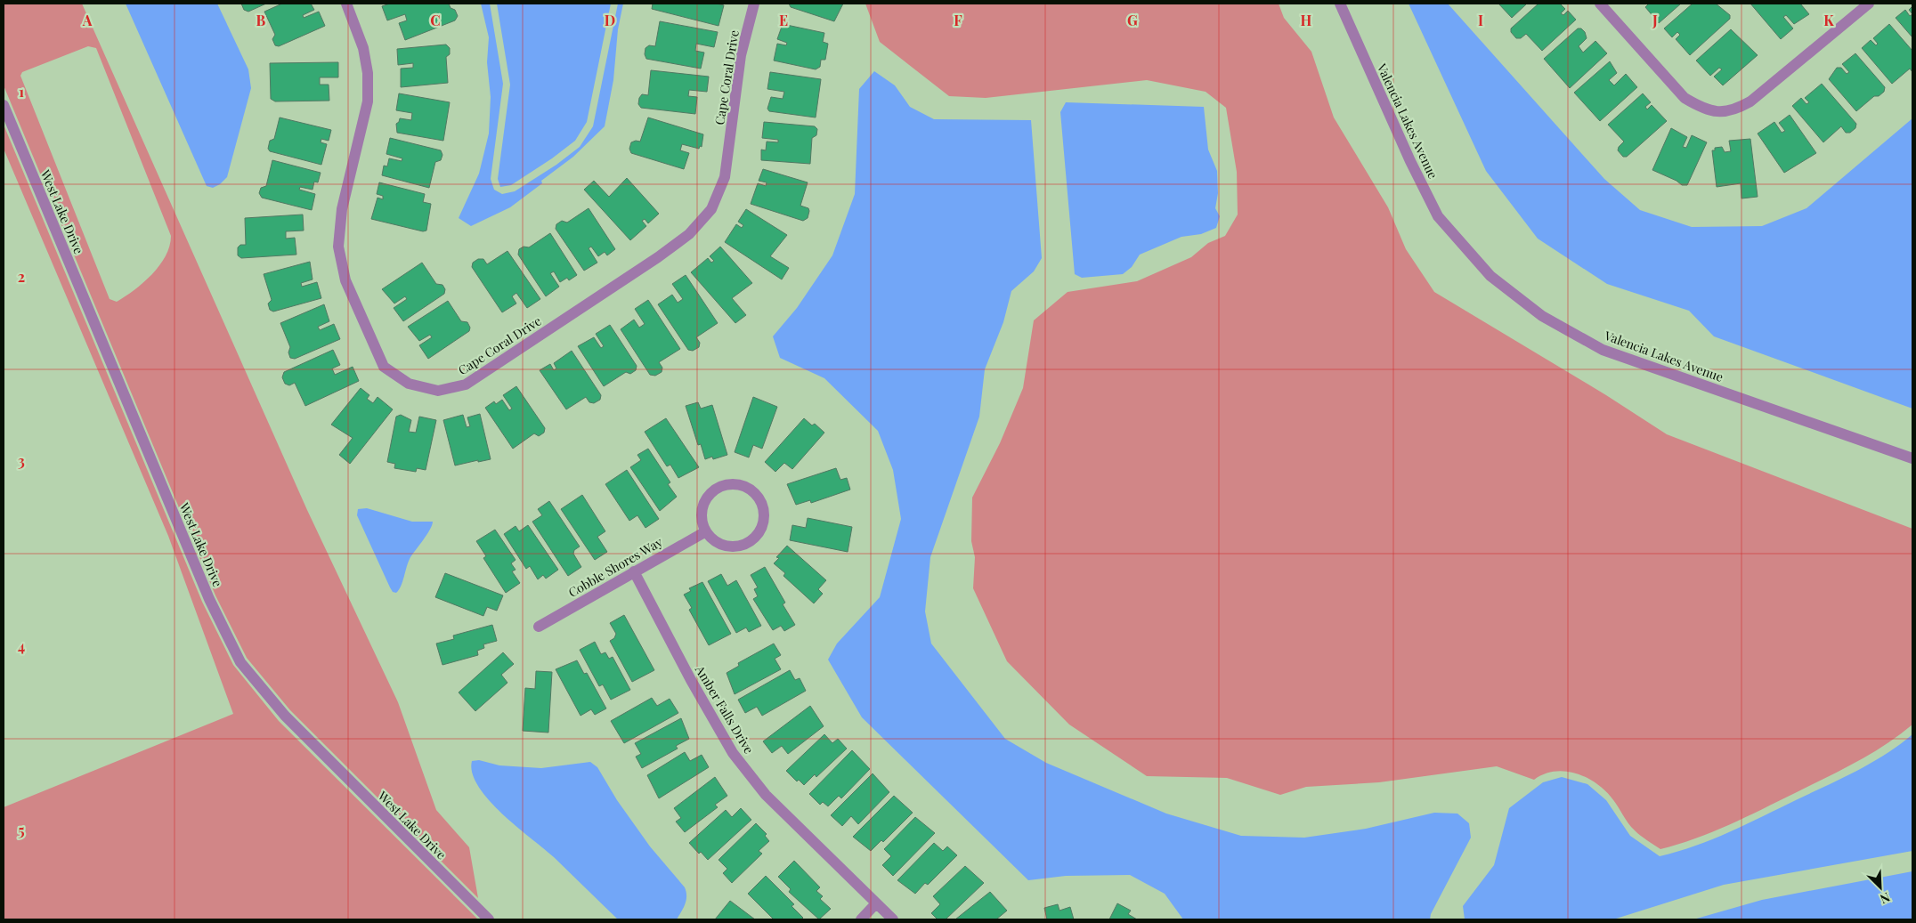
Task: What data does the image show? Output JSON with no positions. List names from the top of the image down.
{
  "streets": {
    "street": [
      "Cape Coral Drive",
      "Valencia Lakes Avenue",
      "West Lake Drive",
      "Cobble Shores Way",
      "Amber Falls Drive"
    ]
  },
  "crossings": [
    ["Cobble Shores Way", "Amber Falls Drive"]
  ],
  "north": "bottom right",
  "grid": {
    "columns": [
      "A",
      "B",
      "C",
      "D",
      "E",
      "F",
      "G",
      "H",
      "I",
      "J",
      "K"
    ],
    "rows": [
      "1",
      "2",
      "3",
      "4",
      "5"
    ]
  }
}
